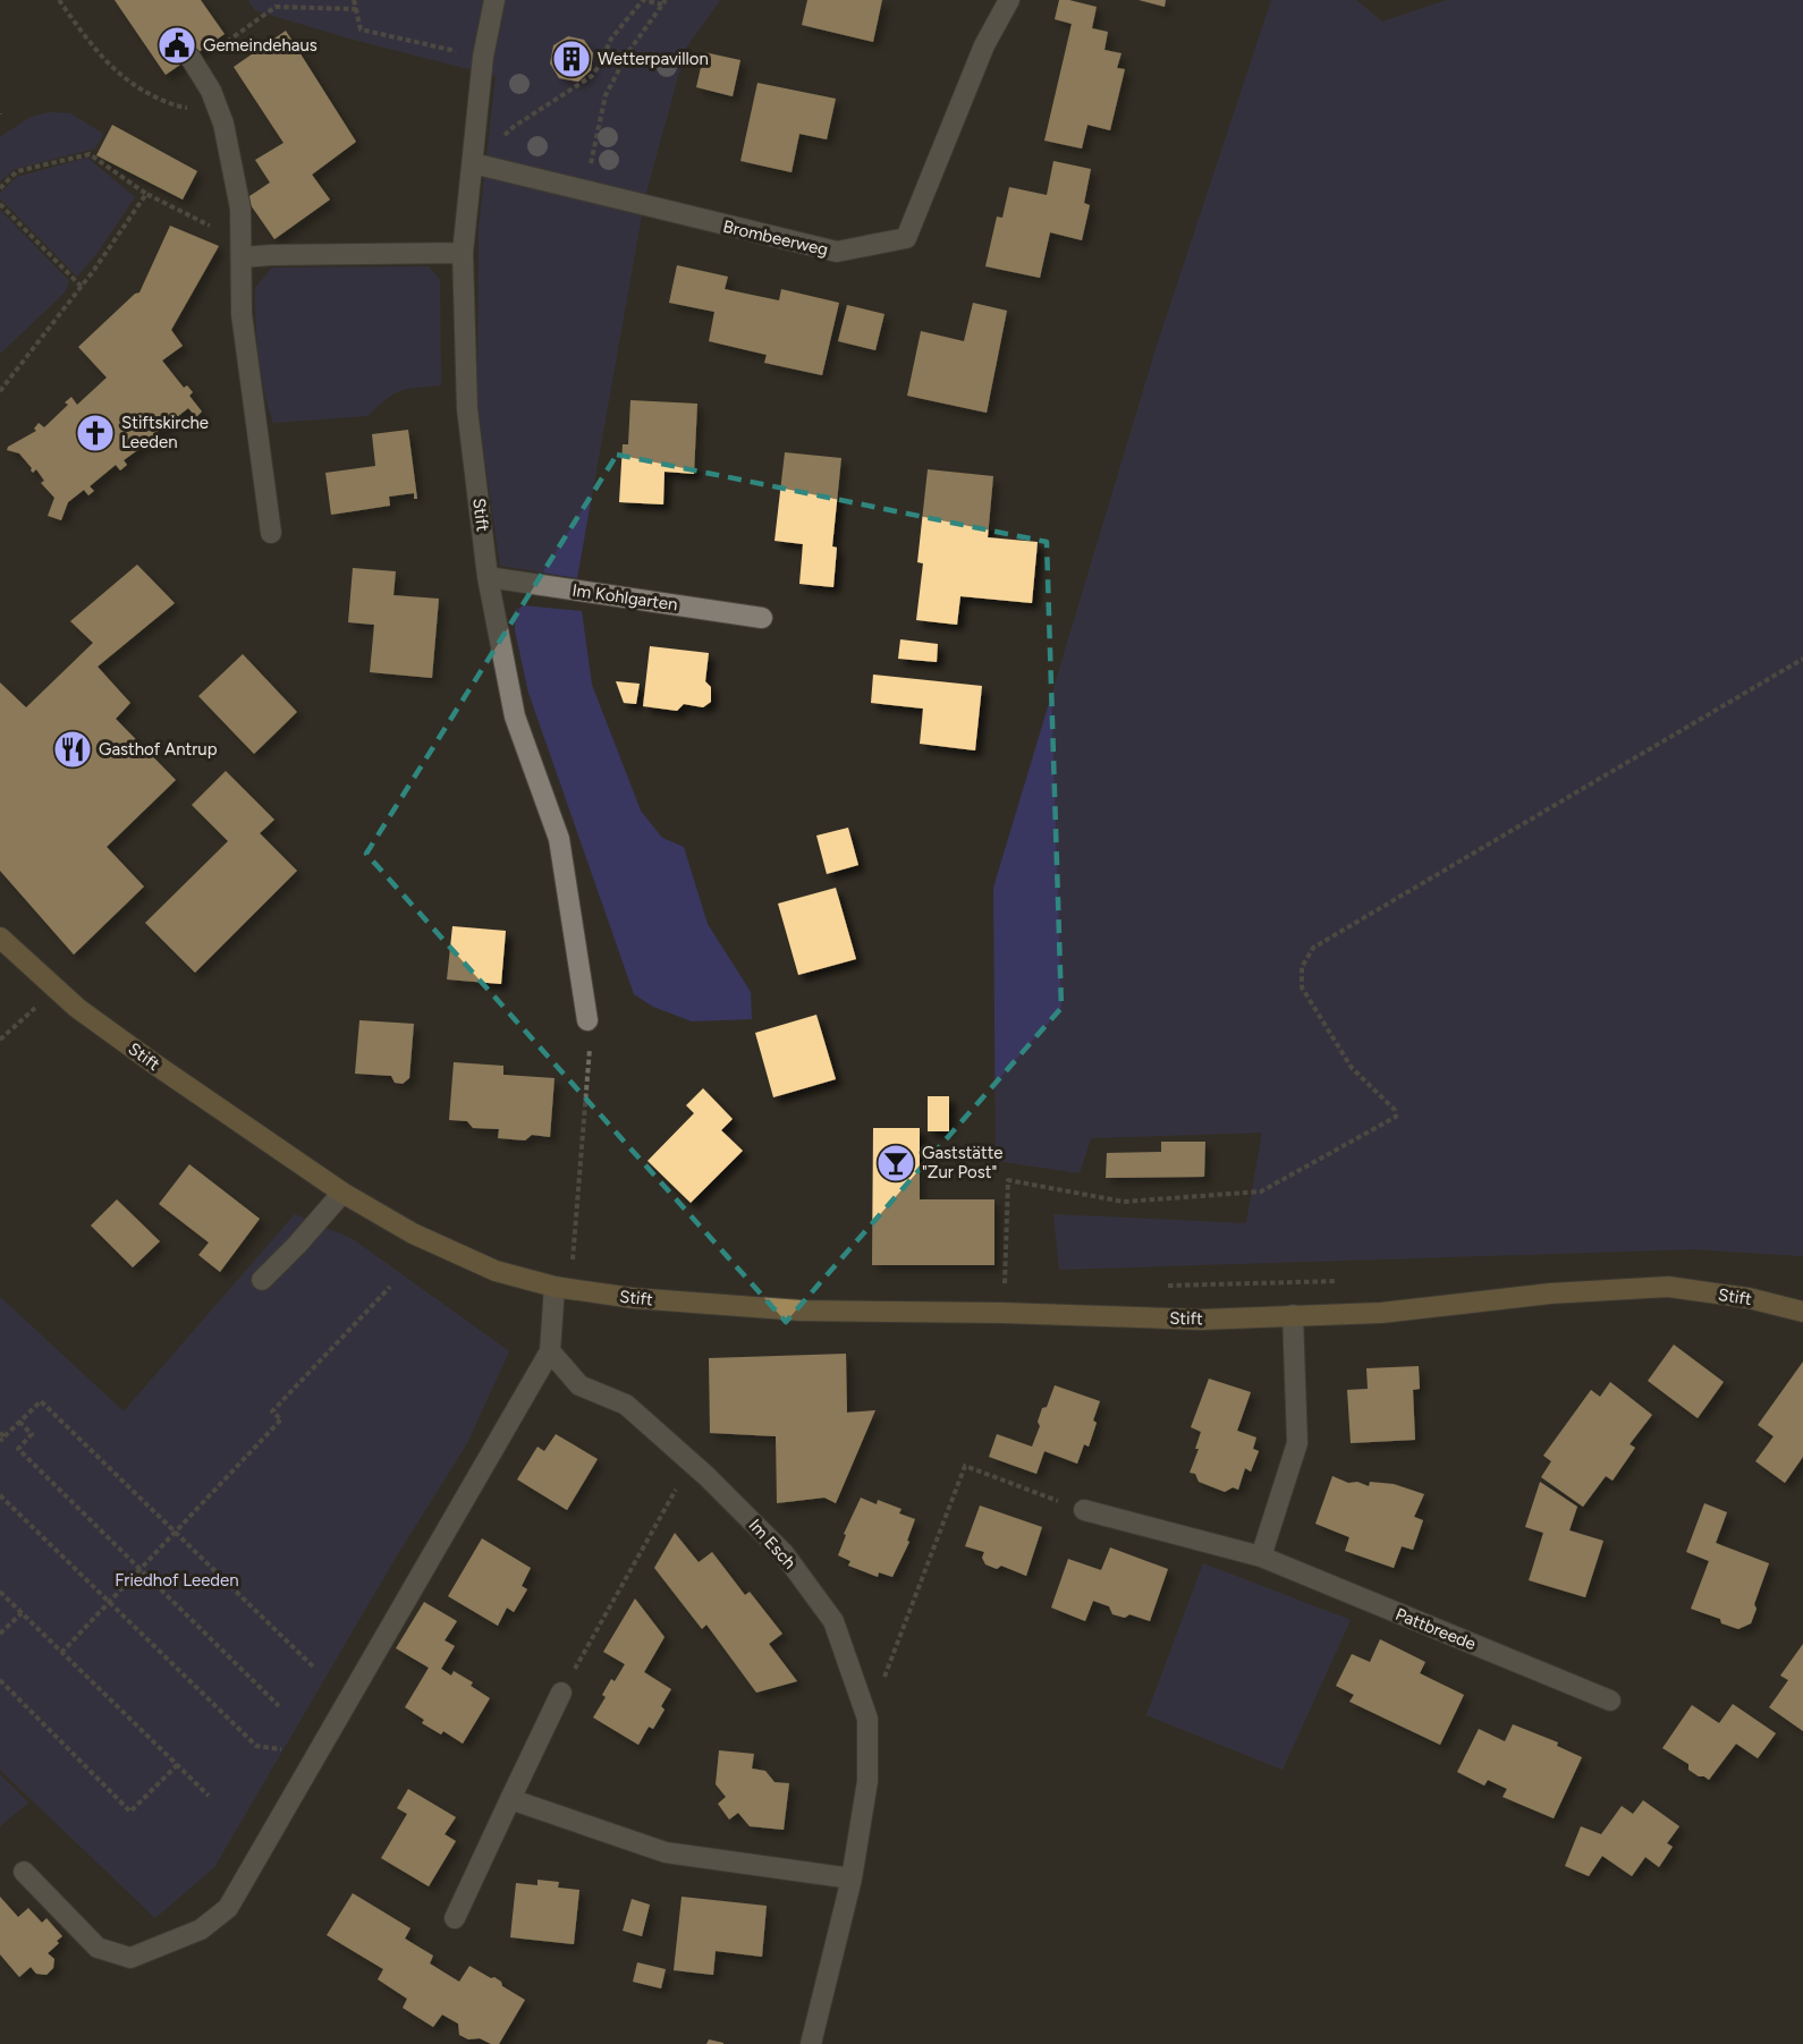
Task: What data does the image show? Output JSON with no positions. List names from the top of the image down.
{
  "streets": {
    "main road": ["Stift"],
    "street": [
      "Brombeerweg",
      "Im Kohlgarten",
      "Im Esch",
      "Pattbreede"
    ]
  },
  "crossings": [
    ["Brombeerweg", "Stift"],
    ["Stift", "Im Kohlgarten"]
  ],
  "parks": ["Friedhof Leeden"],
  "places": {
    "public building": ["Gemeindehaus"],
    "building": ["Wetterpavillon"],
    "church": ["Stiftskirche Leeden"],
    "restaurant": ["Gasthof Antrup"],
    "bar": ["Gaststätte \"Zur Post\""]
  }
}
